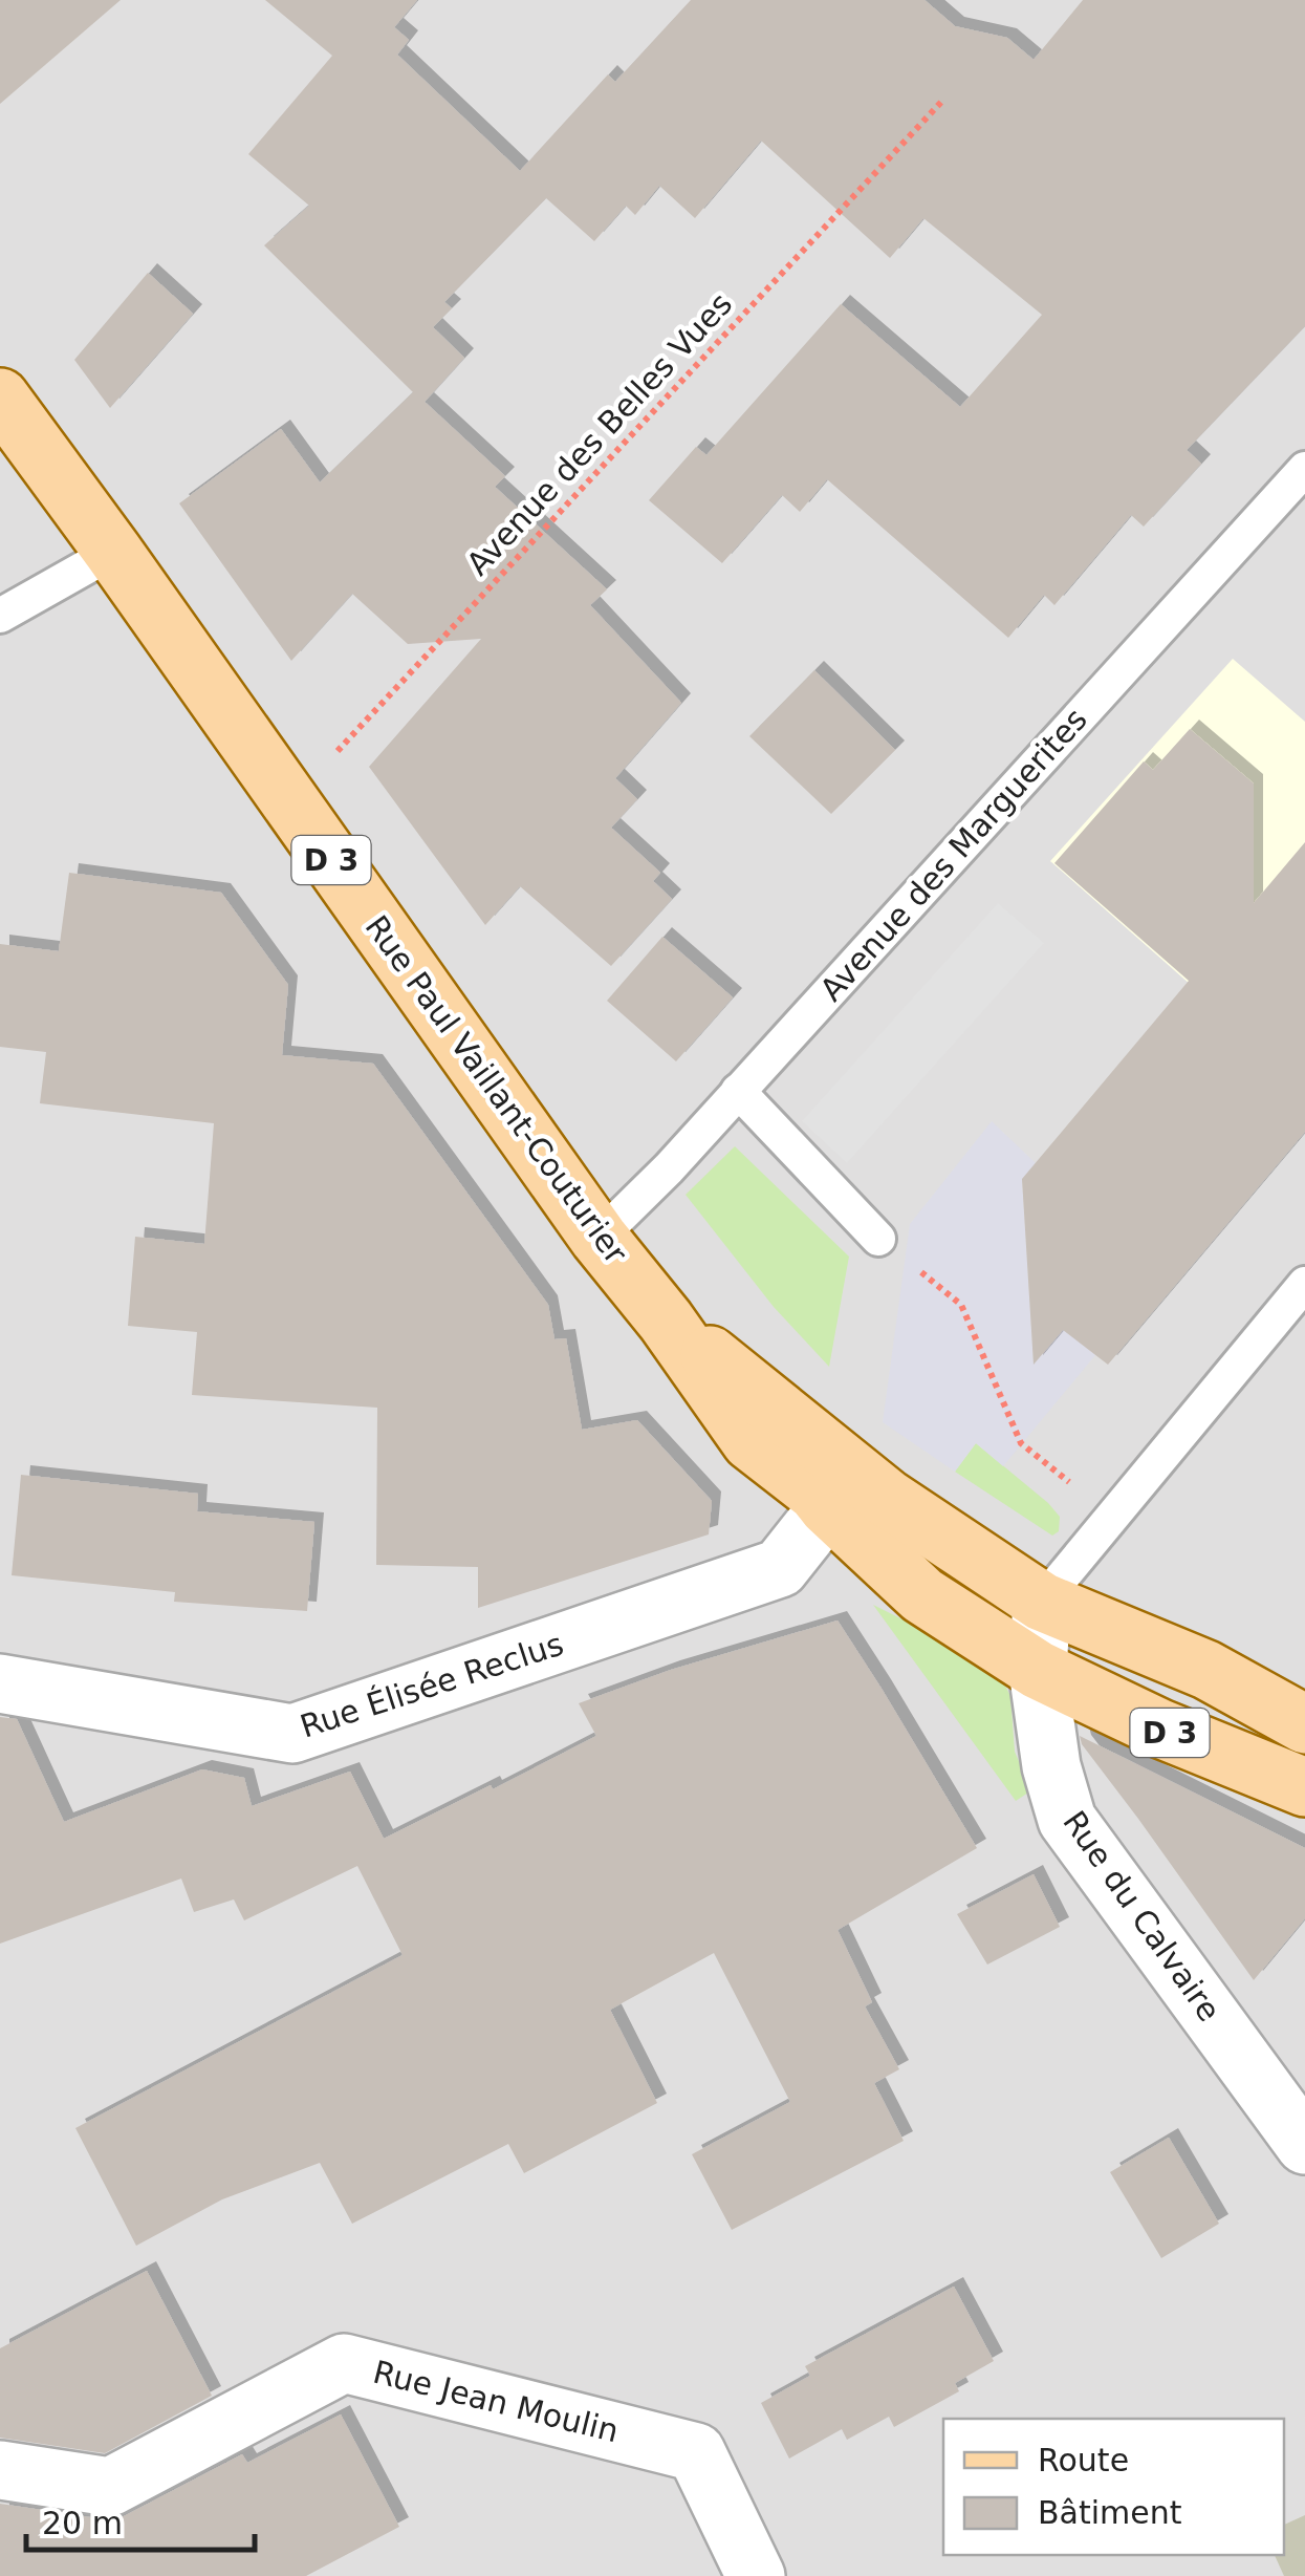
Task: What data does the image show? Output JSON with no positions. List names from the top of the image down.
{
  "streets": {
    "main road": ["D 3", "Rue Paul Vaillant-Couturier"],
    "street": ["Rue Élisée Reclus", "Rue du Calvaire", "Rue Jean Moulin"],
    "lane": ["Avenue des Marguerites"],
    "path": ["Avenue des Belles Vues"]
  },
  "crossings": [
    ["Avenue des Belles Vues", "Rue Paul Vaillant-Couturier"],
    ["Avenue des Marguerites", "Rue Paul Vaillant-Couturier"],
    ["Rue Paul Vaillant-Couturier", "Rue Élisée Reclus"],
    ["Rue Paul Vaillant-Couturier", "Rue du Calvaire"]
  ],
  "legend": ["Route", "Bâtiment"],
  "scale_bar": "20 m"
}
